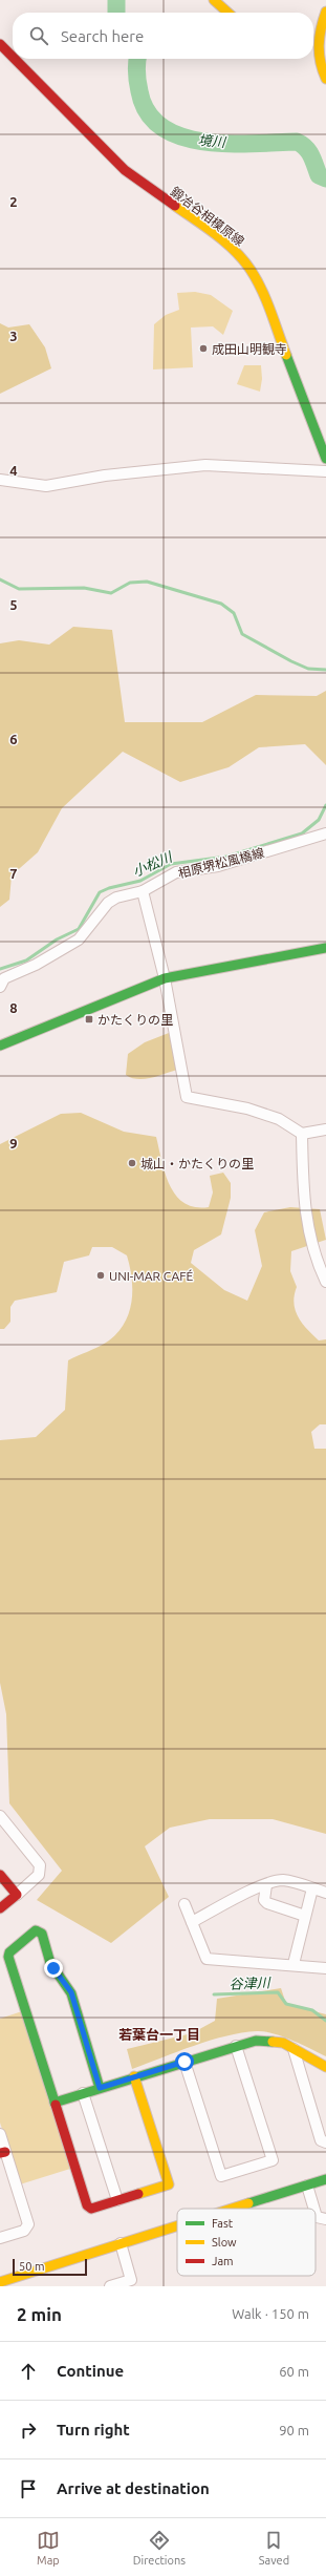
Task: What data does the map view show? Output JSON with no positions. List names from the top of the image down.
{
  "streets": {
    "street": ["鍛冶谷相模原線", "相原堺松風橋線"]
  },
  "districts": ["若葉台一丁目"],
  "water": ["境川", "小松川", "谷津川"],
  "places": {
    "other": ["成田山明観寺", "城山・かたくりの里", "UNI-MAR CAFÉ"],
    "transit": ["かたくりの里"]
  },
  "legend": ["Fast", "Slow", "Jam"],
  "scale_bar": "50 m",
  "page": {
    "search": "Search here",
    "scale": "50 m",
    "heading": ["2 min", "Walk · 150 m"],
    "list": [
      ["Continue", "60 m"],
      ["Turn right", "90 m"],
      "Arrive at destination"
    ],
    "nav": ["Map", "Directions", "Saved"]
  },
  "grid": {
    "rows": [
      "2",
      "3",
      "4",
      "5",
      "6",
      "7",
      "8",
      "9"
    ]
  }
}
